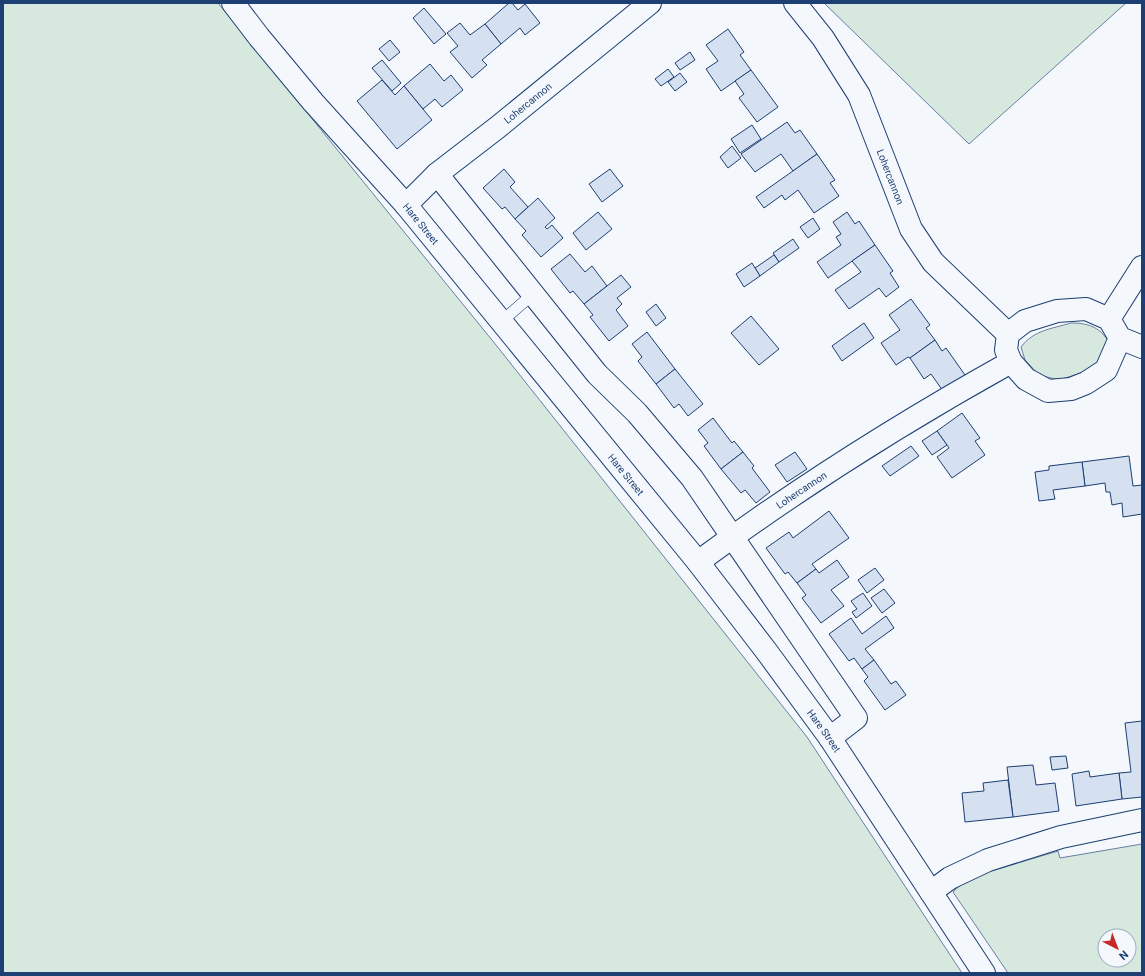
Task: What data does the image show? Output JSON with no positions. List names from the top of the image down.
{
  "streets": {
    "street": ["Lohercannon", "Hare Street"]
  },
  "crossings": [
    ["Lohercannon", "Hare Street"]
  ],
  "north": "bottom right"
}
